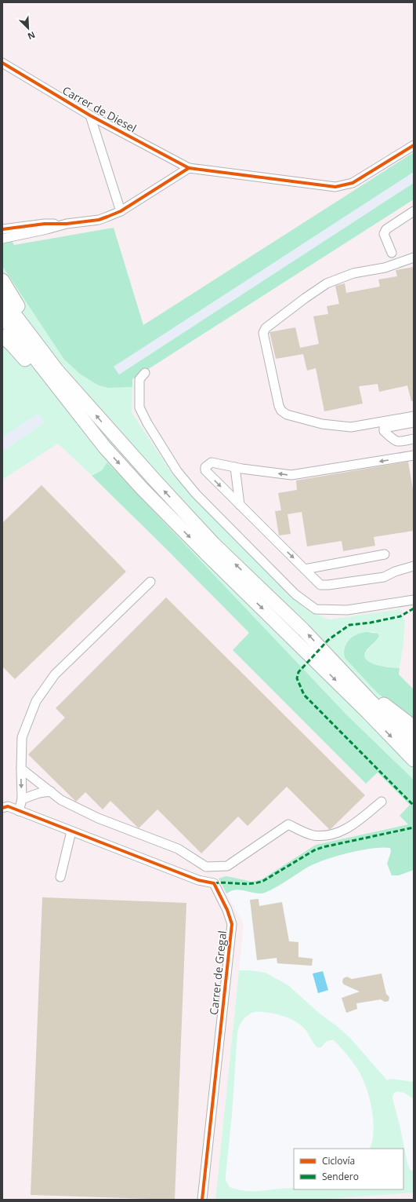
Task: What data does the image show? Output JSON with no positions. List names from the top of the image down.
{
  "streets": {
    "street": ["Carrer de Diesel", "Carrer de Gregal"]
  },
  "legend": ["Ciclovía", "Sendero"],
  "north": "bottom right"
}
